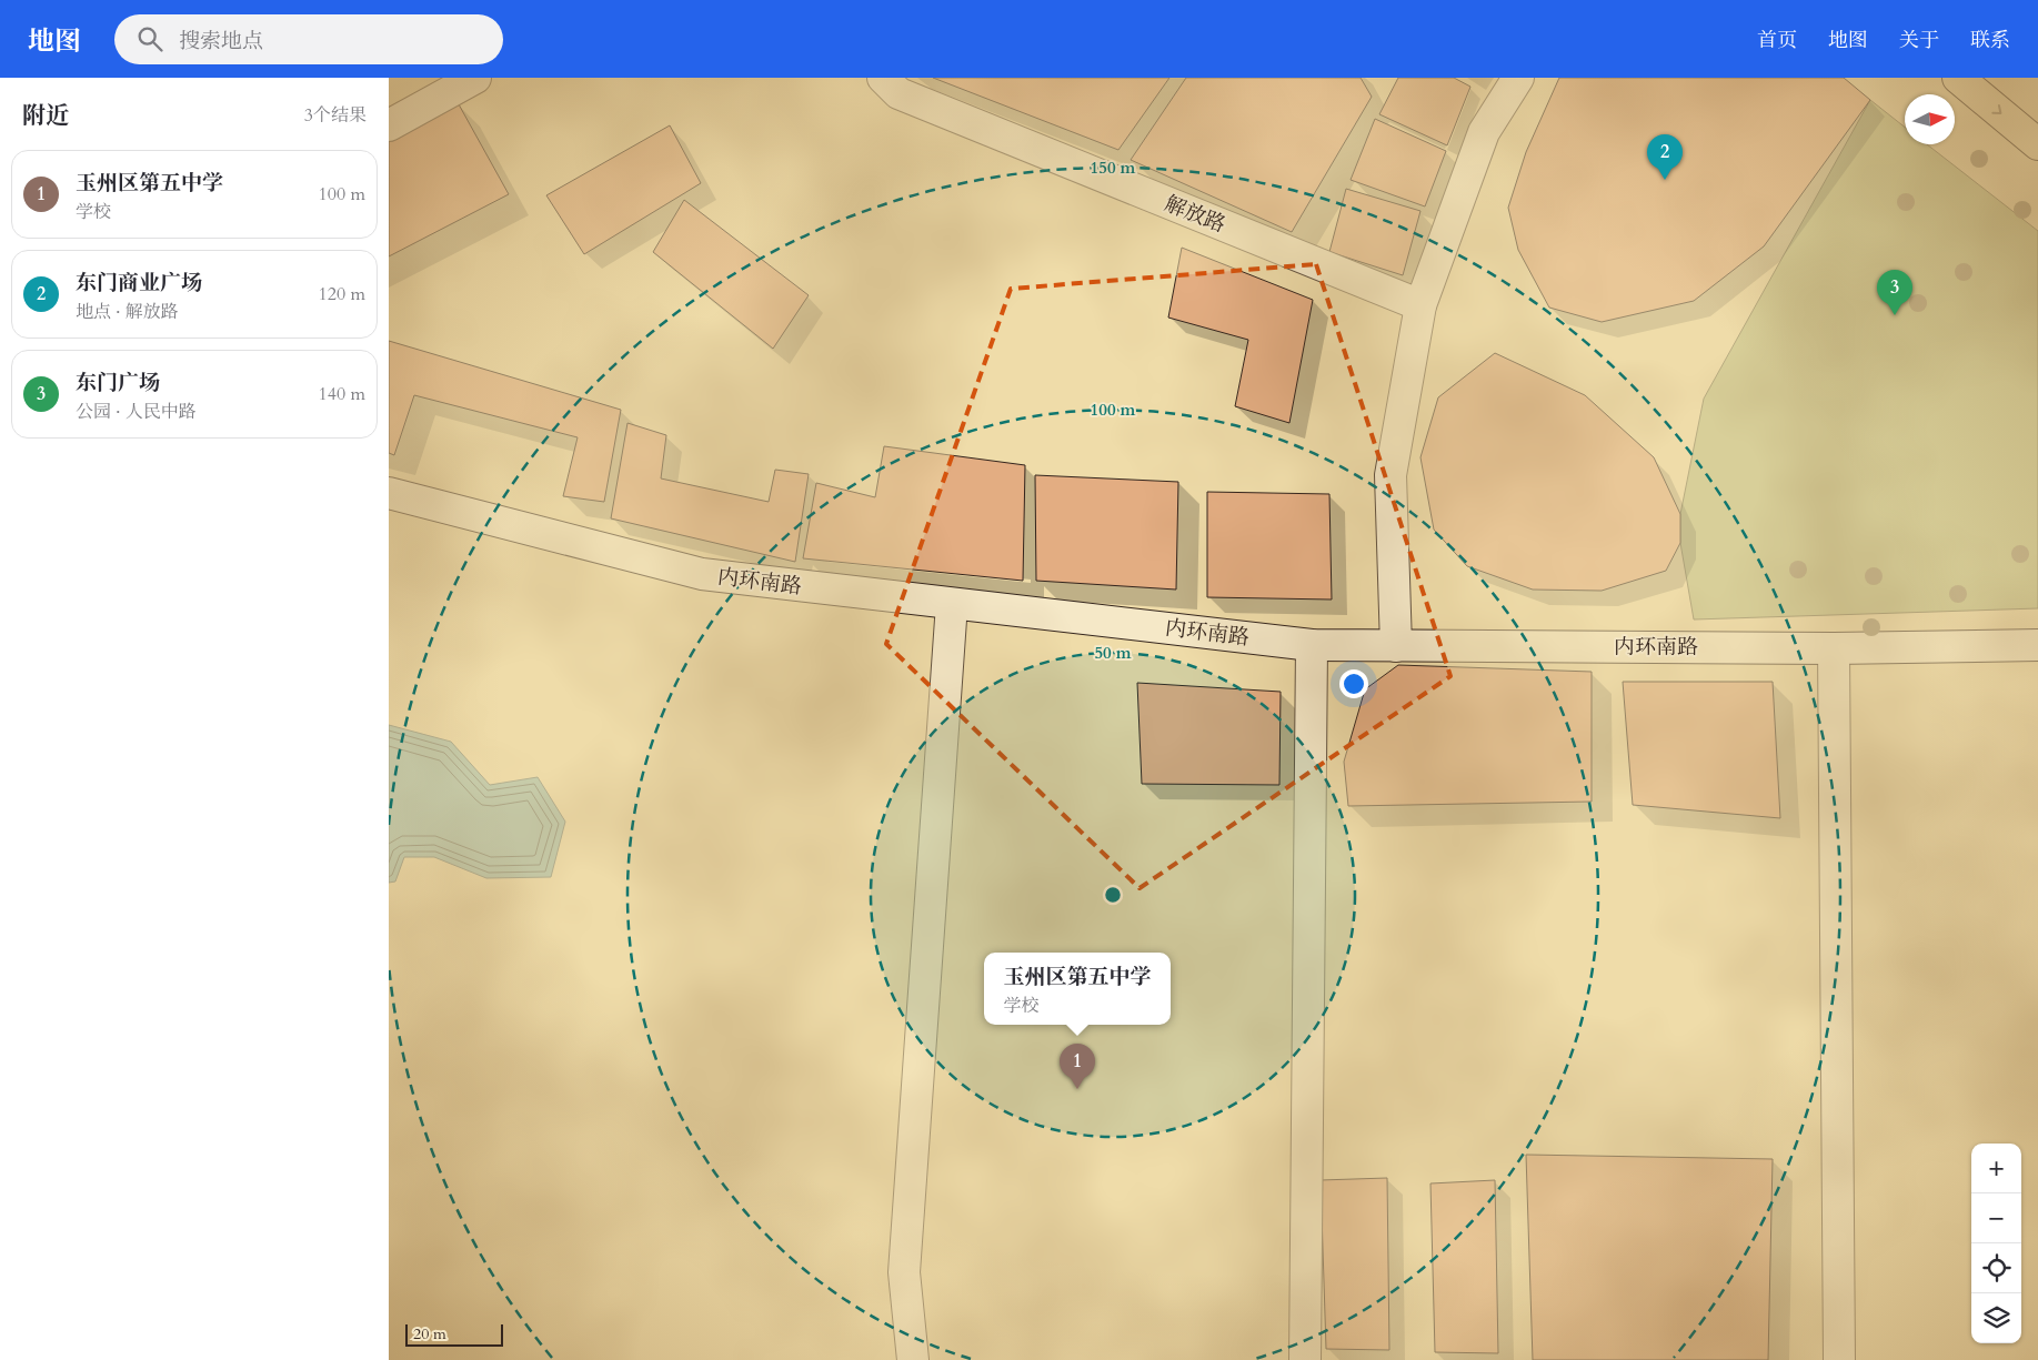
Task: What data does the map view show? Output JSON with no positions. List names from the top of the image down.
{
  "streets": {
    "street": ["解放路", "内环南路"]
  },
  "scale_bar": "20 m",
  "north": "right",
  "page": {
    "header": "地图",
    "search": "搜索地点",
    "nav": [
      "首页",
      "地图",
      "关于",
      "联系"
    ],
    "heading": ["附近", "3个结果"],
    "pins": ["2", "3", "1"],
    "list": [
      {
        "mark": "1",
        "name": "玉州区第五中学",
        "note": "学校",
        "value": "100 m"
      },
      {
        "mark": "2",
        "name": "东门商业广场",
        "note": "地点 · 解放路",
        "value": "120 m"
      },
      {
        "mark": "3",
        "name": "东门广场",
        "note": "公园 · 人民中路",
        "value": "140 m"
      }
    ],
    "popup": ["玉州区第五中学", "学校"],
    "map_buttons": ["+", "−"],
    "scale": "20 m"
  },
  "rings": ["150 m", "100 m", "50 m"]
}
